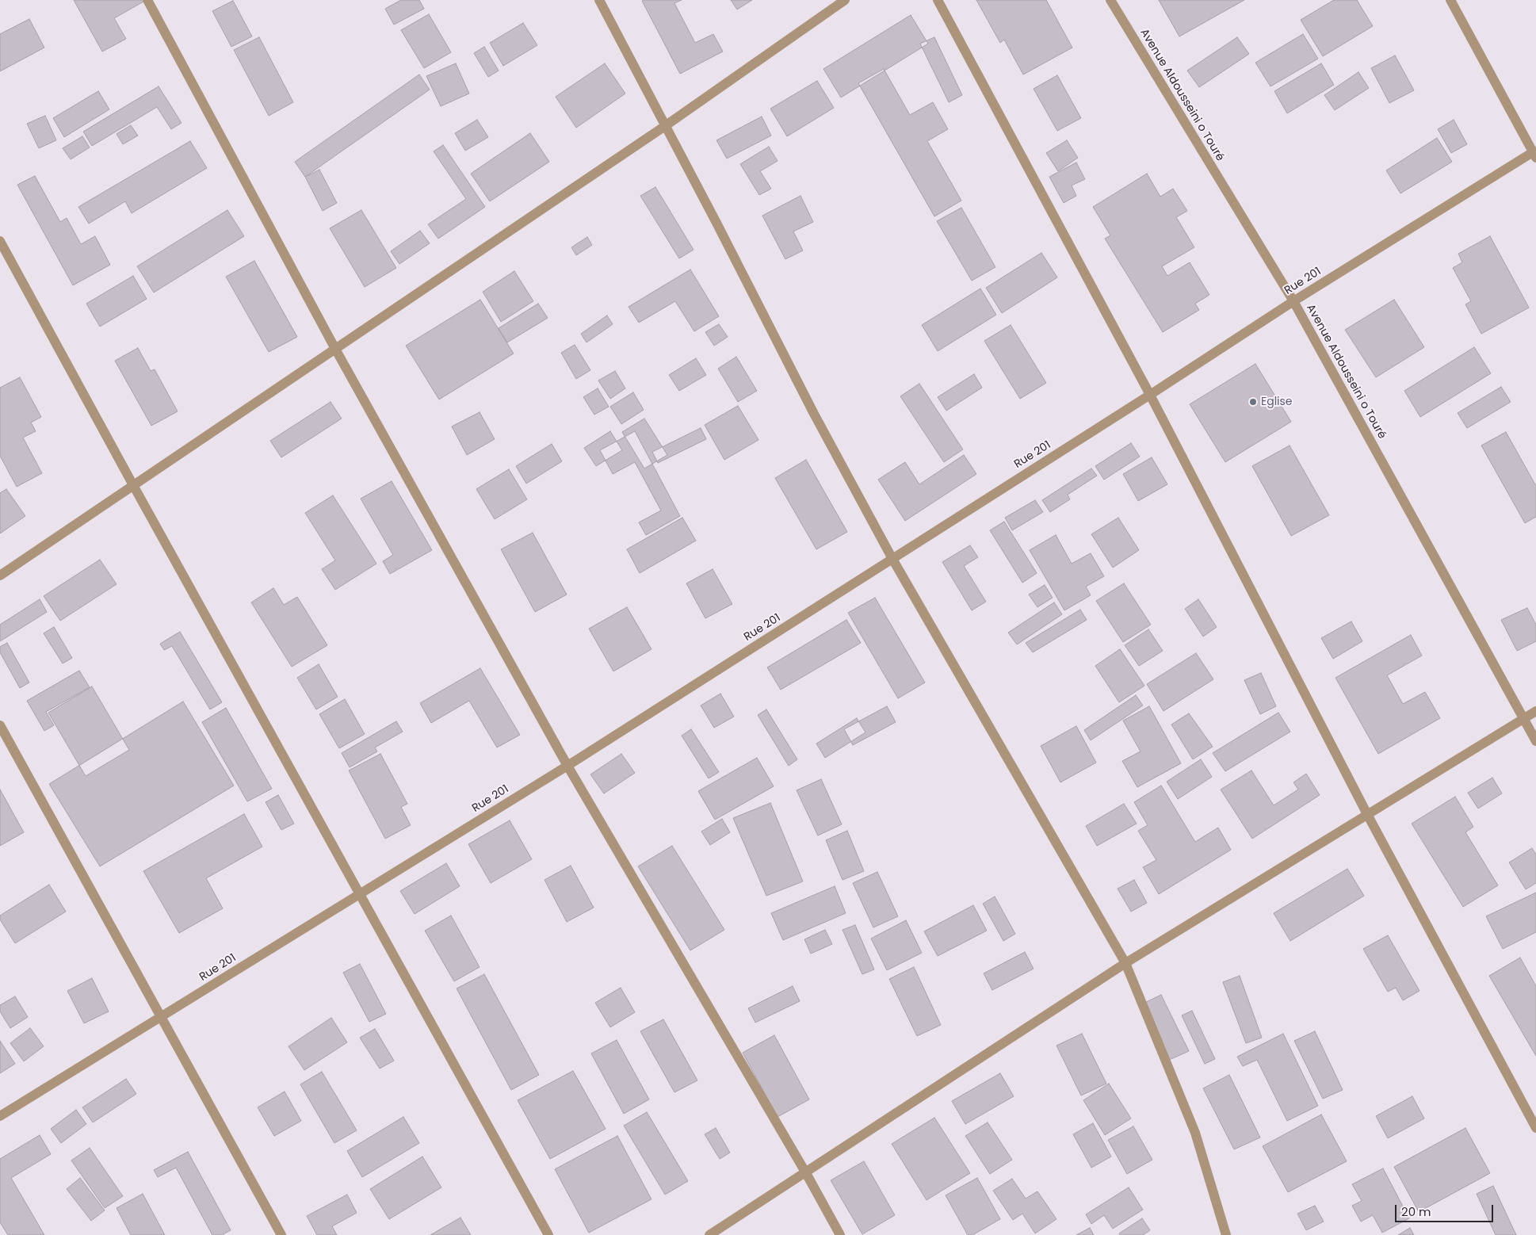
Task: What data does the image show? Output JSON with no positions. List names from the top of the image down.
{
  "streets": {
    "street": ["Avenue Aldousseini o Touré", "Rue 201"]
  },
  "crossings": [
    ["Avenue Aldousseini o Touré", "Rue 201"]
  ],
  "places": ["Eglise"],
  "scale_bar": "20 m"
}
